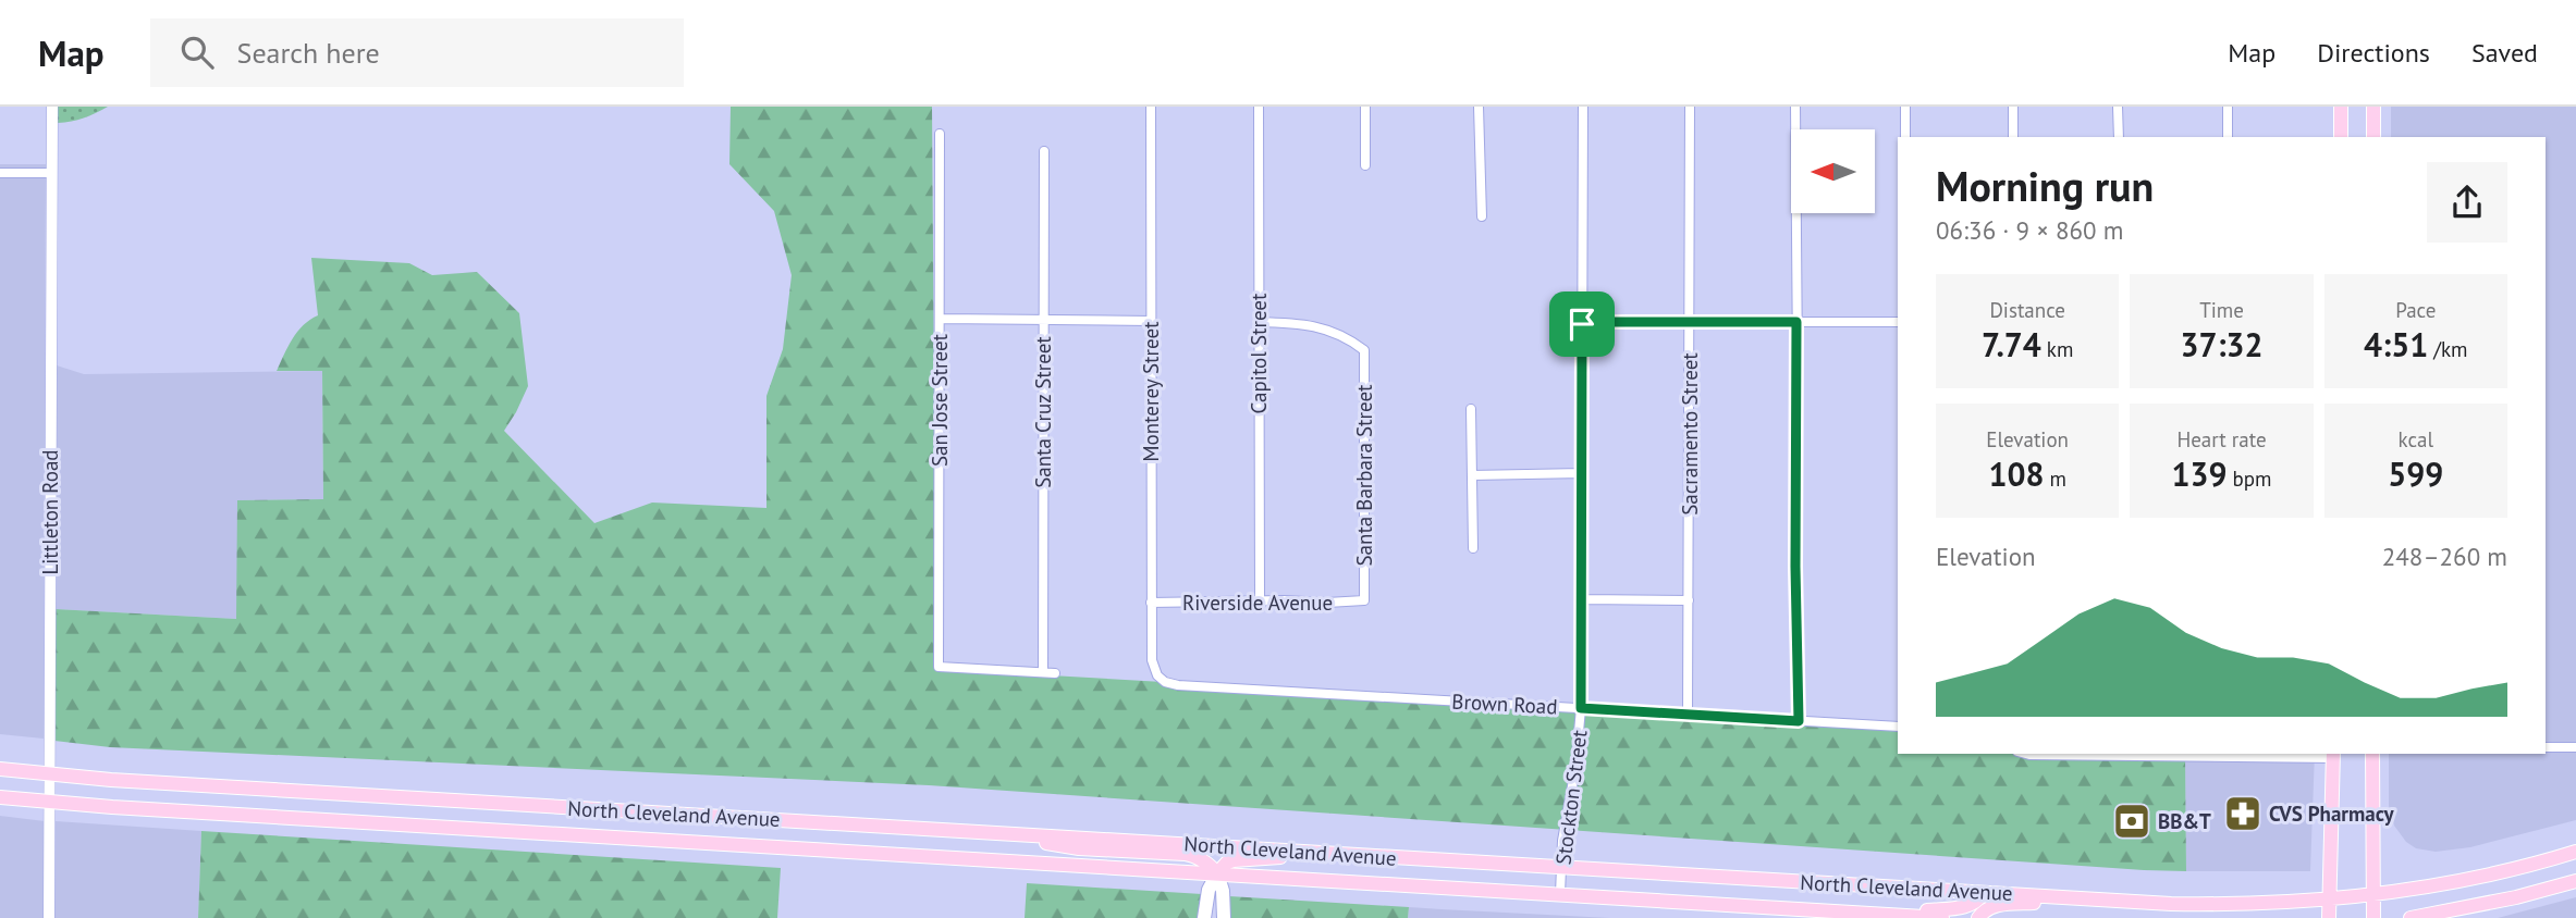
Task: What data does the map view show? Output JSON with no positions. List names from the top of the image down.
{
  "streets": {
    "main road": ["North Cleveland Avenue"],
    "street": [
      "Capitol Street",
      "Monterey Street",
      "San Jose Street",
      "Santa Cruz Street",
      "Sacramento Street",
      "Santa Barbara Street",
      "Littleton Road",
      "Riverside Avenue",
      "Brown Road",
      "Stockton Street"
    ]
  },
  "crossings": [
    ["Capitol Street", "Santa Barbara Street"],
    ["Capitol Street", "Riverside Avenue"],
    ["Monterey Street", "Riverside Avenue"],
    ["Monterey Street", "Brown Road"],
    ["San Jose Street", "Santa Cruz Street"],
    ["Sacramento Street", "Brown Road"],
    ["Santa Barbara Street", "Riverside Avenue"],
    ["Littleton Road", "North Cleveland Avenue"],
    ["Brown Road", "Stockton Street"],
    ["Stockton Street", "North Cleveland Avenue"]
  ],
  "places": {
    "pharmacy": ["CVS Pharmacy"],
    "bank": ["BB&T"]
  },
  "north": "left",
  "page": {
    "header": "Map",
    "search": "Search here",
    "nav": ["Map", "Directions", "Saved"],
    "heading": ["Morning run", "06:36 · 9 × 860 m"],
    "stats": [
      ["Distance", "7.74 km"],
      ["Time", "37:32"],
      ["Pace", "4:51 /km"],
      ["Elevation", "108 m"],
      ["Heart rate", "139 bpm"],
      ["kcal", "599"]
    ],
    "chart": ["Elevation", "248–260 m"]
  }
}
